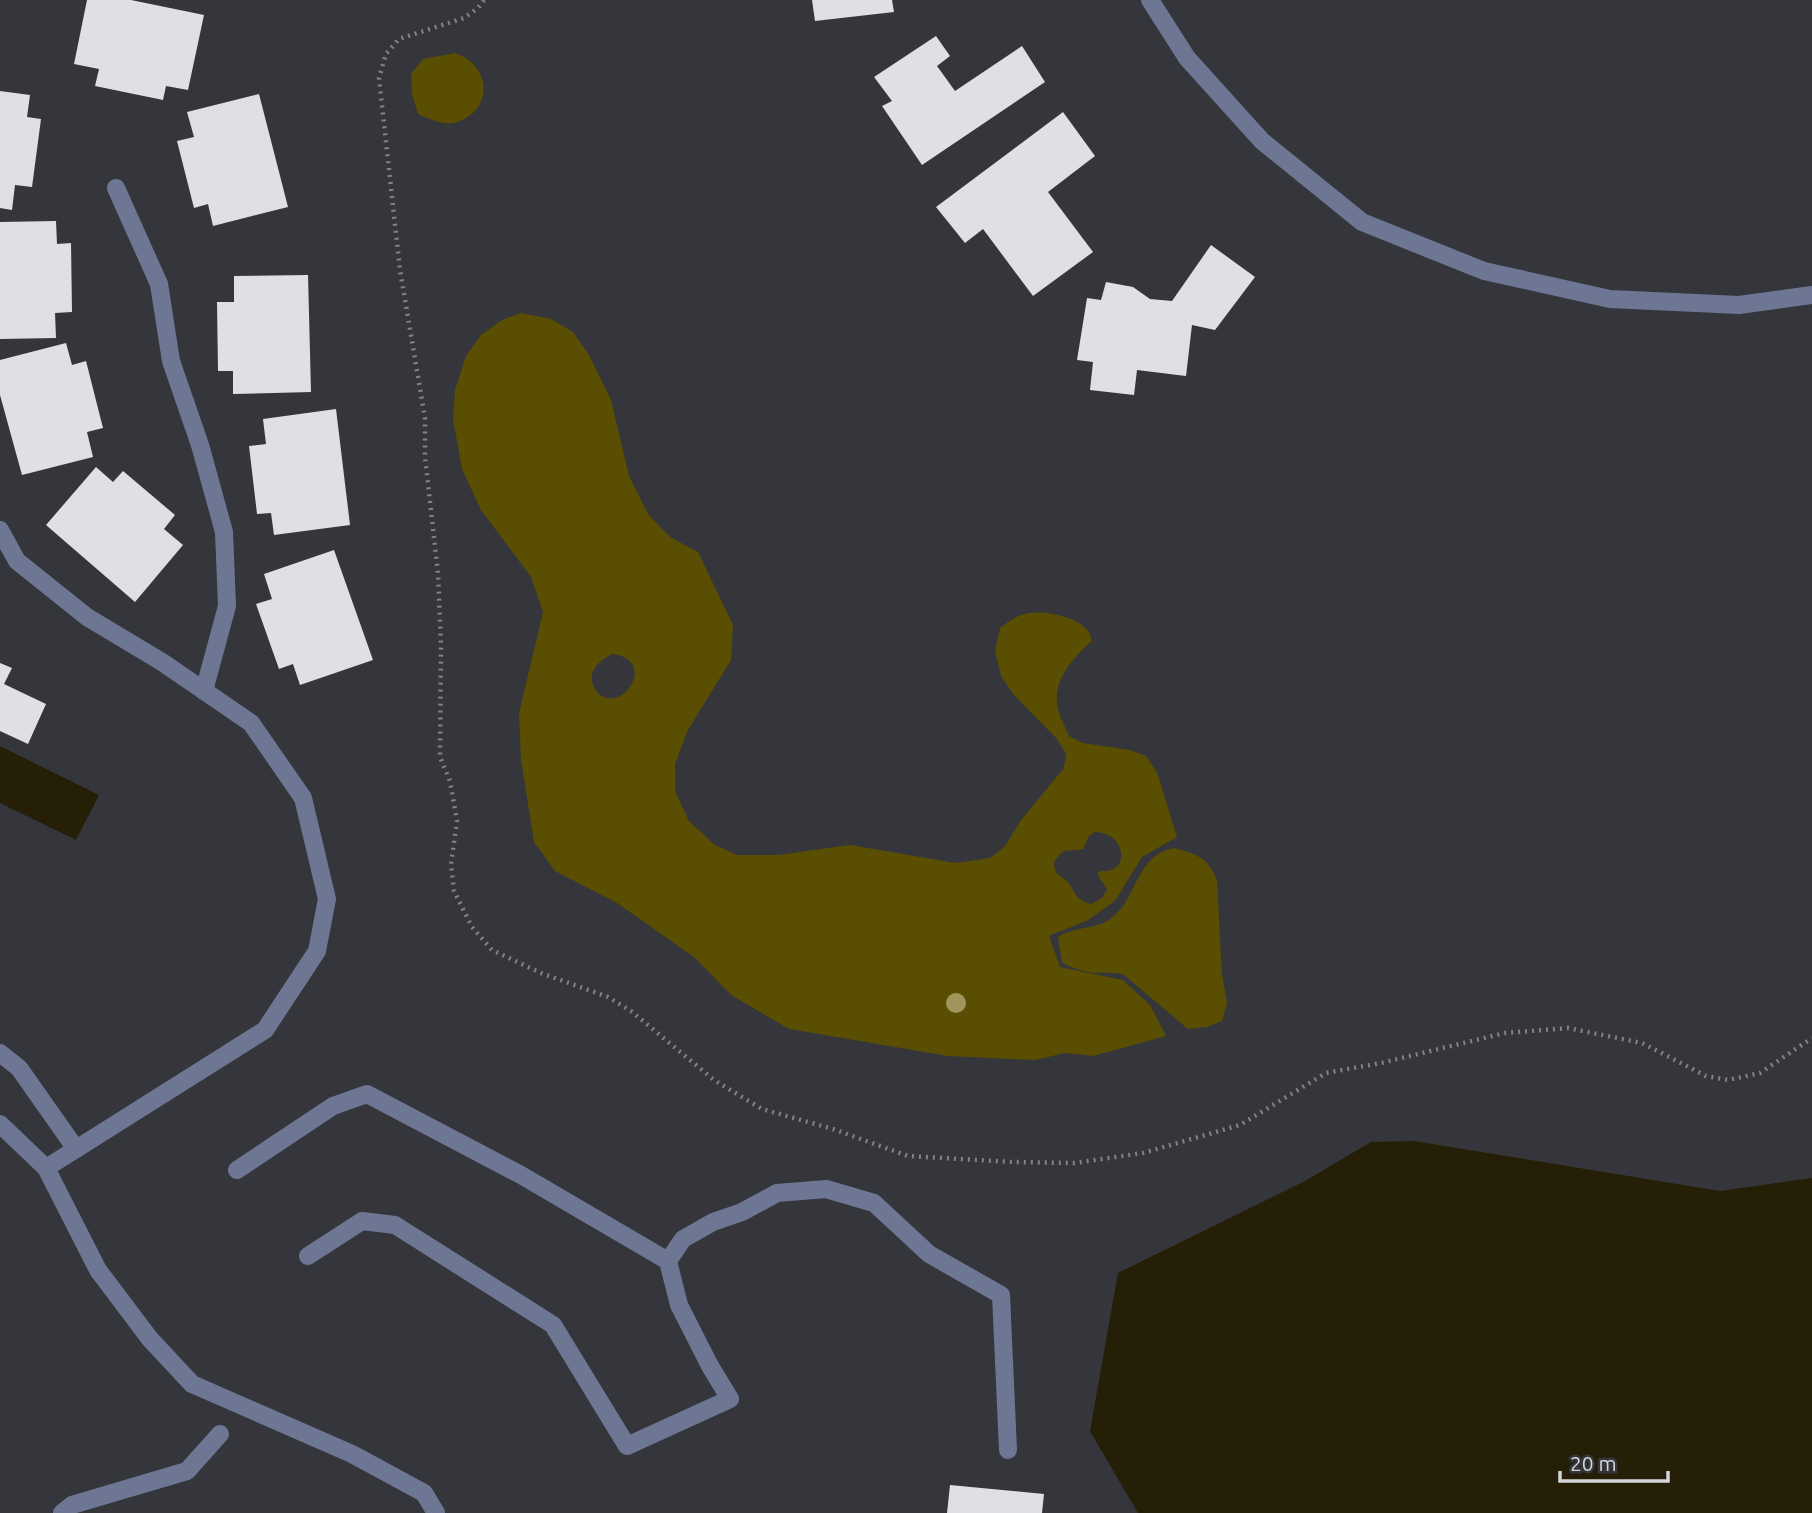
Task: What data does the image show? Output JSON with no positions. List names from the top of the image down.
{
  "scale_bar": "20 m"
}
